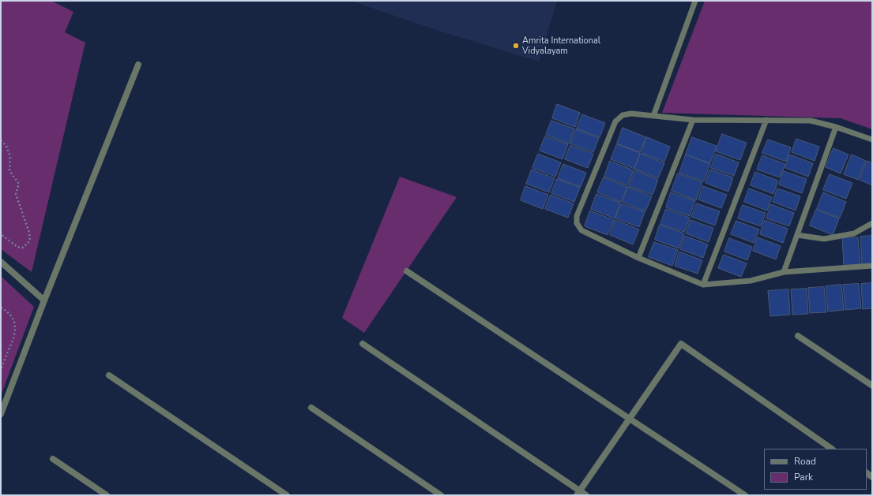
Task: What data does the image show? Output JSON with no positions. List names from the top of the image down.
{
  "places": ["Amrita International Vidyalayam"],
  "legend": ["Road", "Park"]
}
